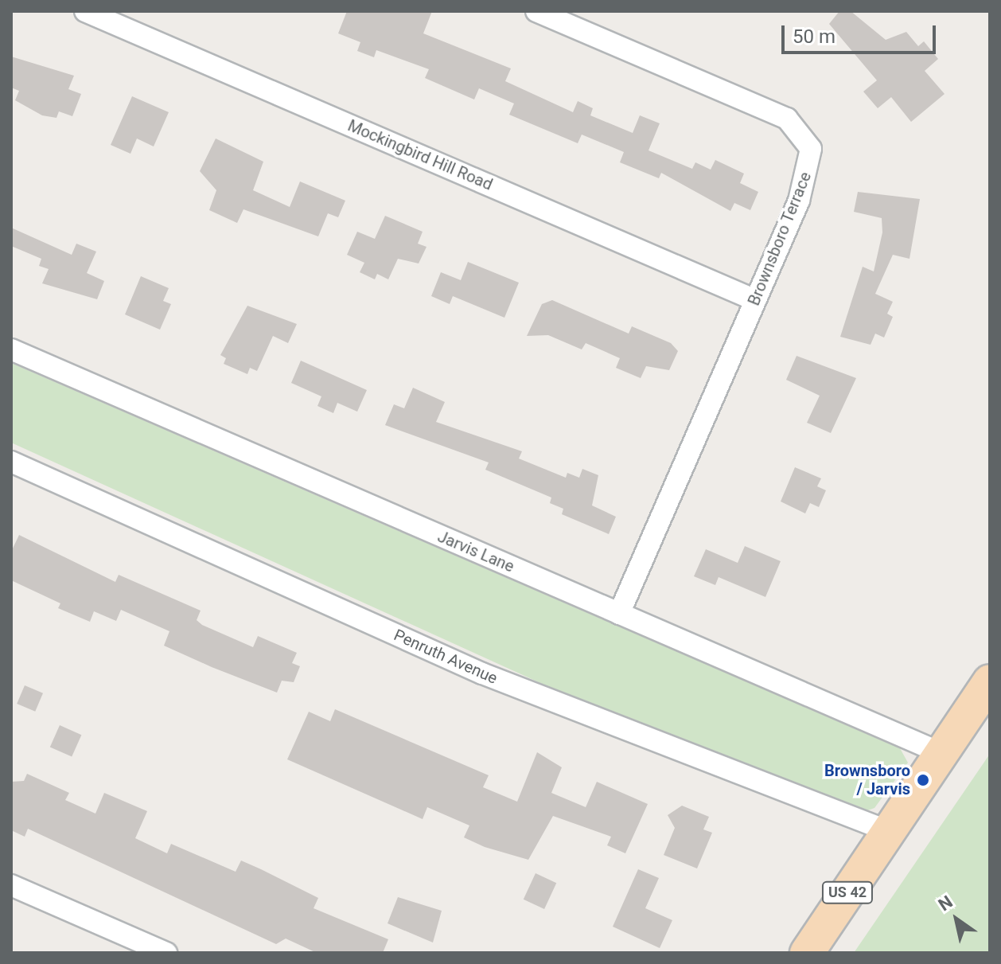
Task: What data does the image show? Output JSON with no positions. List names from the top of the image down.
{
  "streets": {
    "main road": ["US 42"],
    "street": [
      "Mockingbird Hill Road",
      "Brownsboro Terrace",
      "Jarvis Lane",
      "Penruth Avenue"
    ]
  },
  "crossings": [
    ["Mockingbird Hill Road", "Brownsboro Terrace"],
    ["Brownsboro Terrace", "Jarvis Lane"],
    ["Jarvis Lane", "US 42"],
    ["Penruth Avenue", "US 42"]
  ],
  "places": ["Brownsboro / Jarvis"],
  "scale_bar": "50 m",
  "north": "top left"
}
